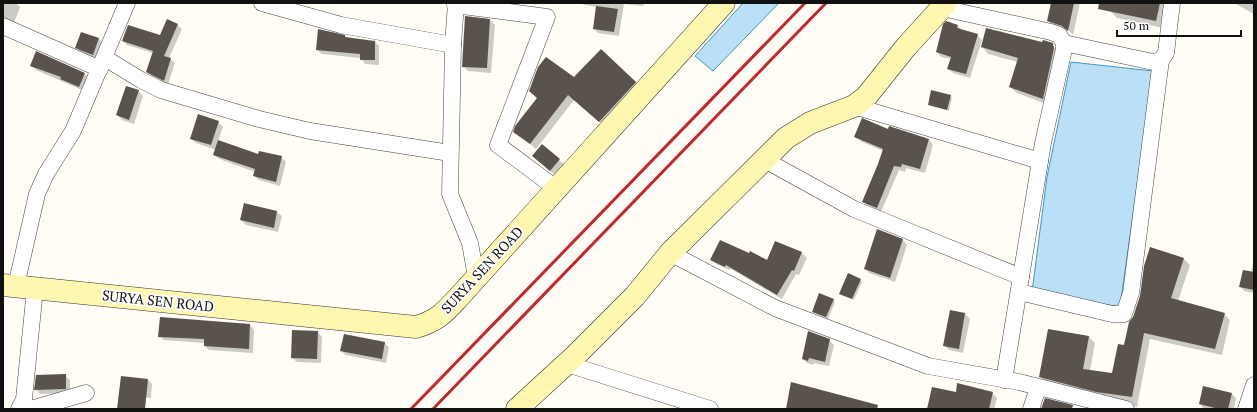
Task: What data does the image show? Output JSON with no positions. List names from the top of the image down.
{
  "streets": {
    "street": ["SURYA SEN ROAD"]
  },
  "scale_bar": "50 m"
}
